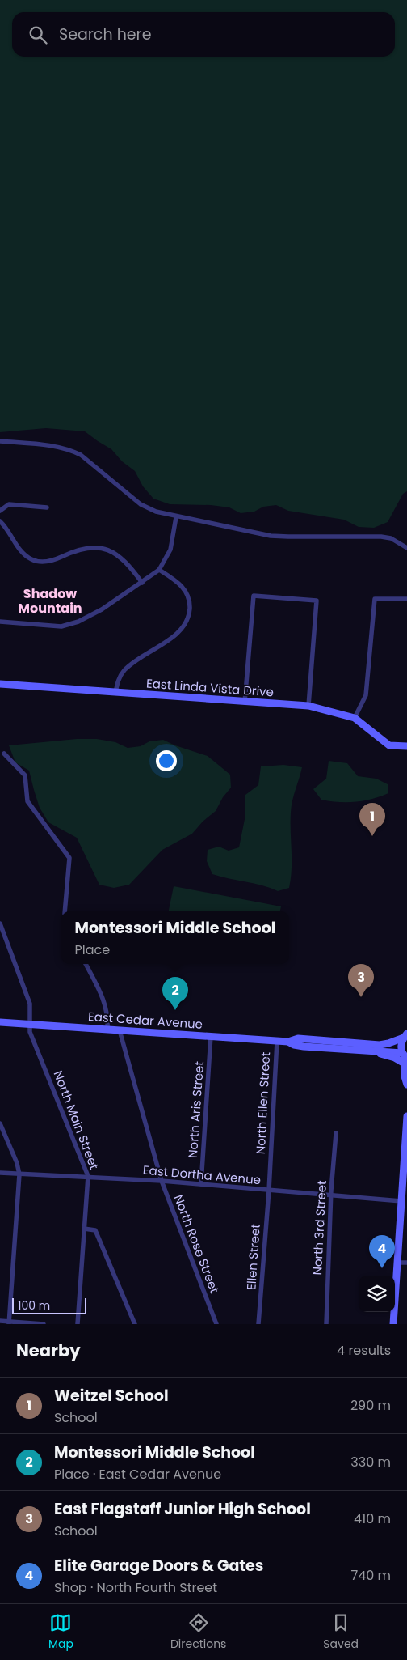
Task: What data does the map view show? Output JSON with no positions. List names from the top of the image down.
{
  "streets": {
    "main road": ["East Linda Vista Drive", "East Cedar Avenue"],
    "street": [
      "North Ellen Street",
      "North Aris Street",
      "North Main Street",
      "East Dortha Avenue",
      "North 3rd Street",
      "North Rose Street",
      "Ellen Street"
    ]
  },
  "crossings": [
    ["East Cedar Avenue", "North Ellen Street"],
    ["East Cedar Avenue", "North Aris Street"],
    ["East Cedar Avenue", "North Main Street"],
    ["East Cedar Avenue", "North Rose Street"],
    ["North Ellen Street", "East Dortha Avenue"],
    ["North Ellen Street", "Ellen Street"],
    ["North Aris Street", "East Dortha Avenue"],
    ["North Main Street", "East Dortha Avenue"],
    ["East Dortha Avenue", "North 3rd Street"],
    ["East Dortha Avenue", "North Rose Street"],
    ["East Dortha Avenue", "Ellen Street"]
  ],
  "districts": ["Shadow Mountain"],
  "scale_bar": "100 m",
  "page": {
    "search": "Search here",
    "pins": [
      "1",
      "3",
      "2",
      "4"
    ],
    "popup": ["Montessori Middle School", "Place"],
    "scale": "100 m",
    "heading": ["Nearby", "4 results"],
    "list": [
      {
        "mark": "1",
        "name": "Weitzel School",
        "note": "School",
        "value": "290 m"
      },
      {
        "mark": "2",
        "name": "Montessori Middle School",
        "note": "Place · East Cedar Avenue",
        "value": "330 m"
      },
      {
        "mark": "3",
        "name": "East Flagstaff Junior High School",
        "note": "School",
        "value": "410 m"
      },
      {
        "mark": "4",
        "name": "Elite Garage Doors & Gates",
        "note": "Shop · North Fourth Street",
        "value": "740 m"
      }
    ],
    "nav": ["Map", "Directions", "Saved"]
  }
}
